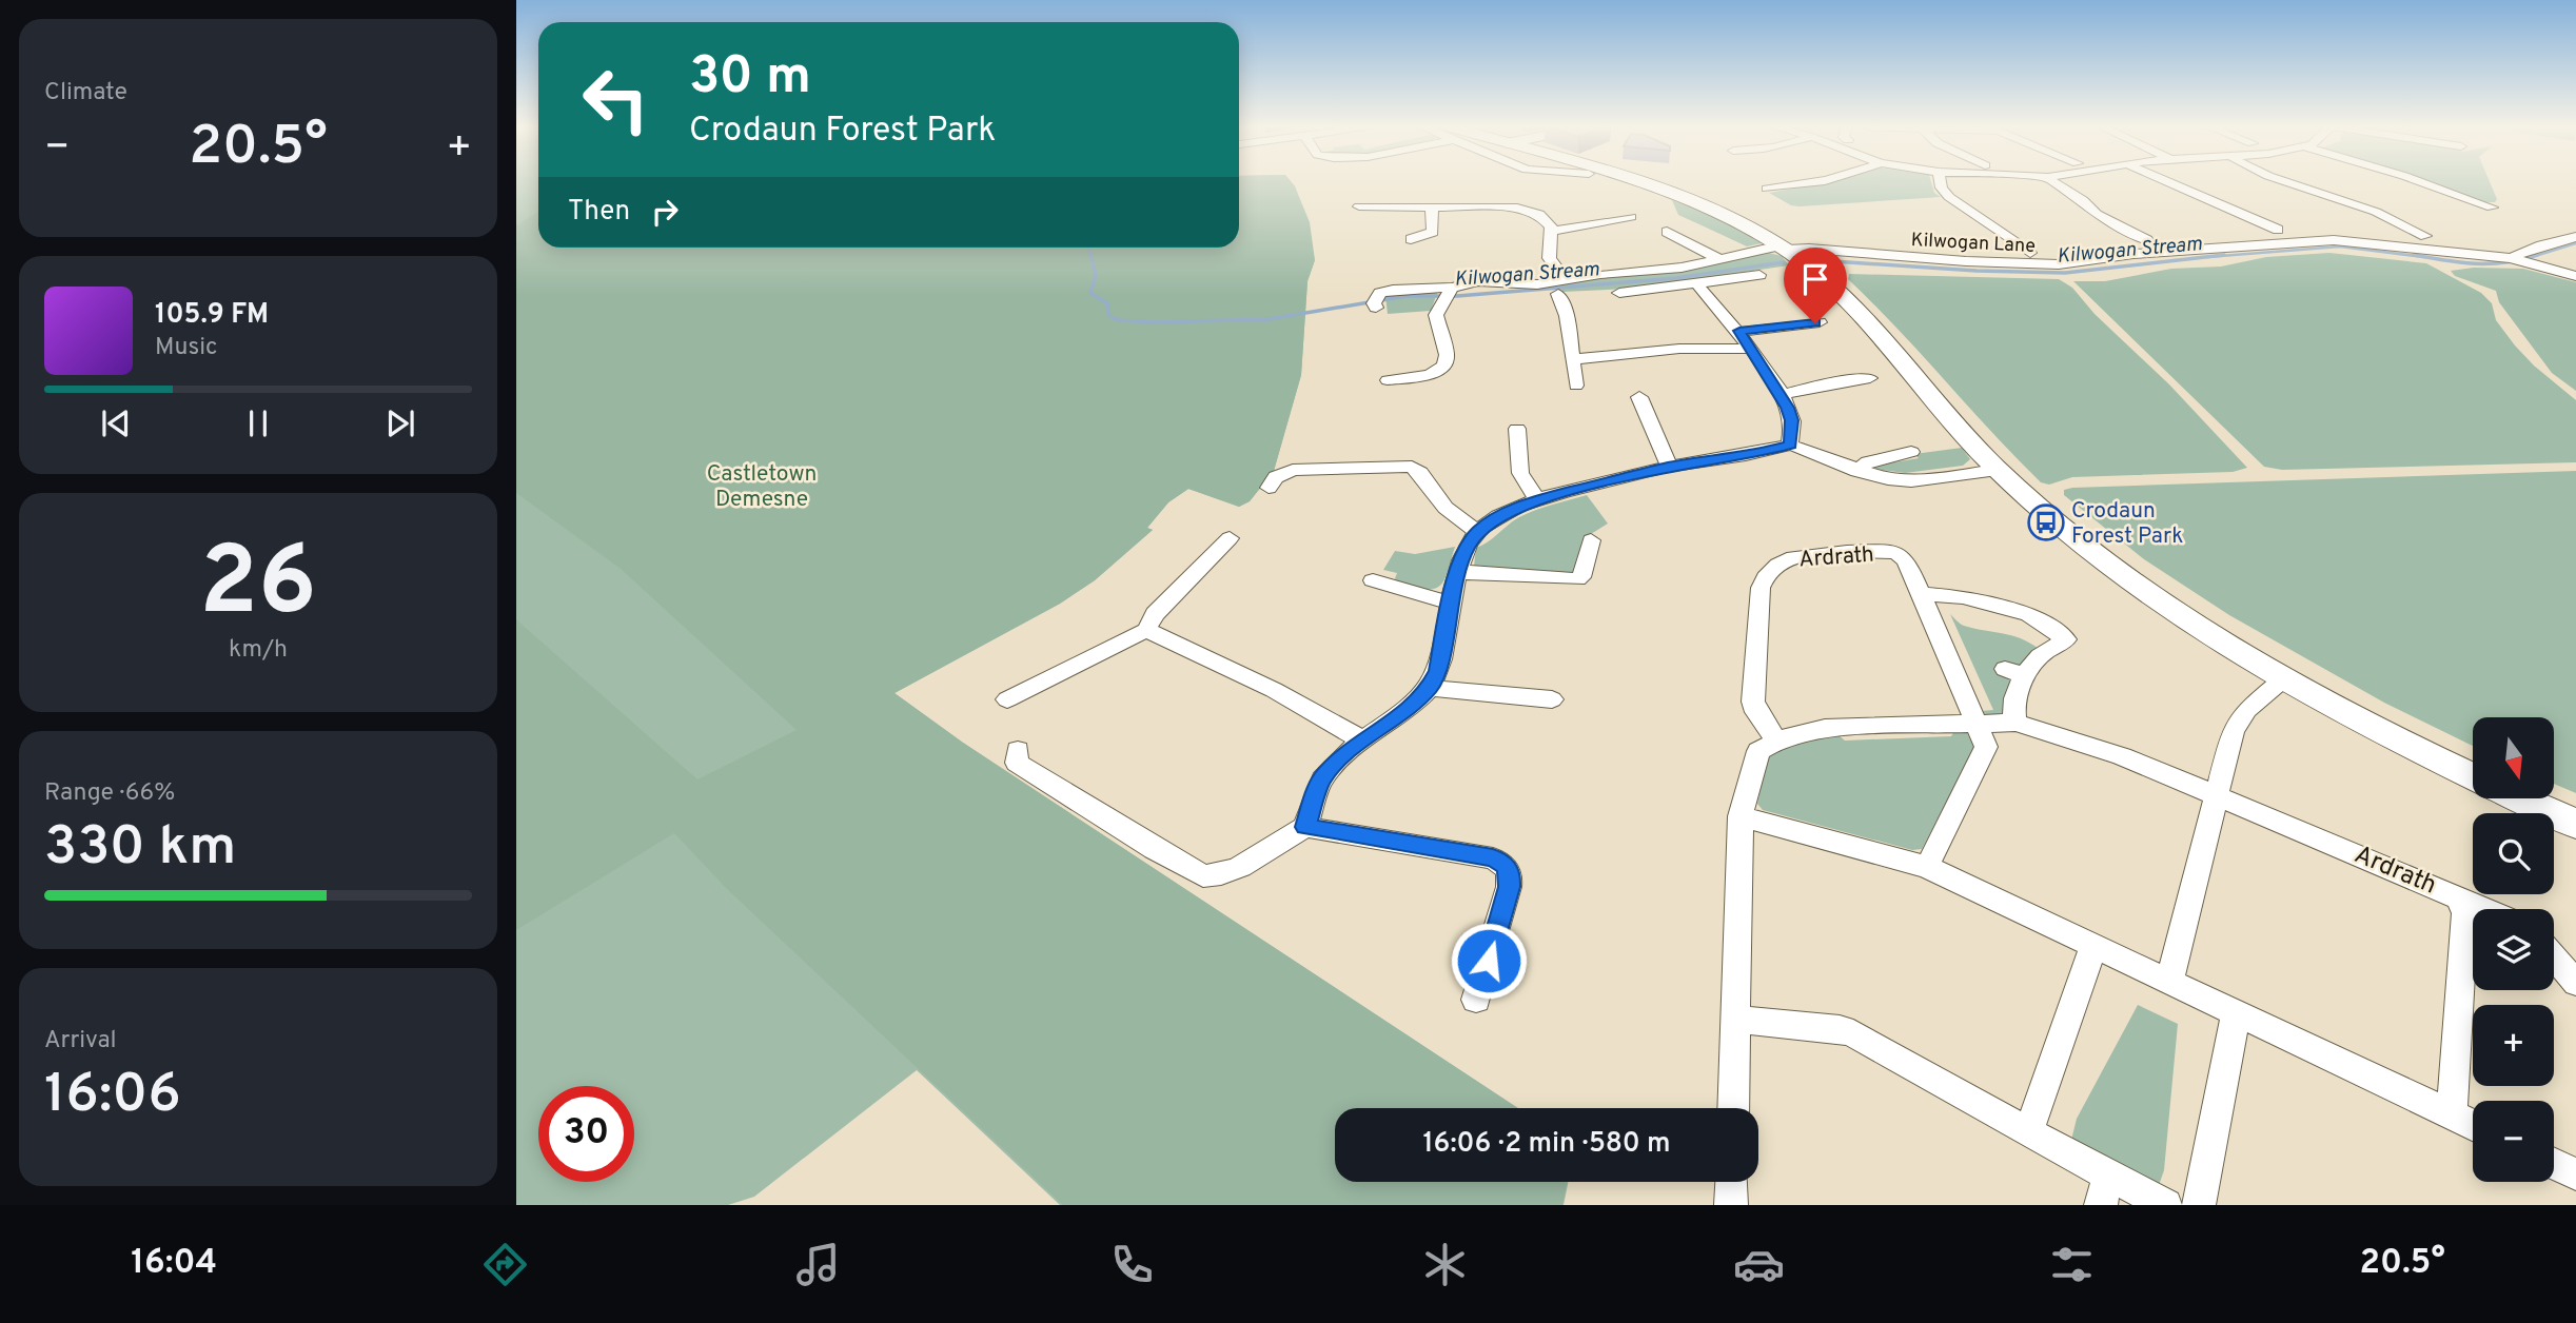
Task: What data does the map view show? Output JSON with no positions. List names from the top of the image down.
{
  "streets": {
    "street": ["Kilwogan Lane", "Ardrath"]
  },
  "water": ["Kilwogan Stream"],
  "parks": ["Castletown Demesne"],
  "places": {
    "bus stop": ["Crodaun Forest Park"]
  },
  "north": "bottom",
  "page": {
    "tile": [
      "Climate",
      ["26", "km/h"],
      ["Range · 66%", "330 km"],
      ["Arrival", "16:06"]
    ],
    "turn": ["30 m", "Crodaun Forest Park"],
    "heat": ["−", "20.5°", "+"],
    "then": "Then",
    "song": ["105.9 FM", "Music"],
    "map_buttons": ["+", "−"],
    "limit": "30",
    "trip": "16:06 · 2 min · 580 m",
    "tabs": ["16:04", "20.5°"]
  }
}
